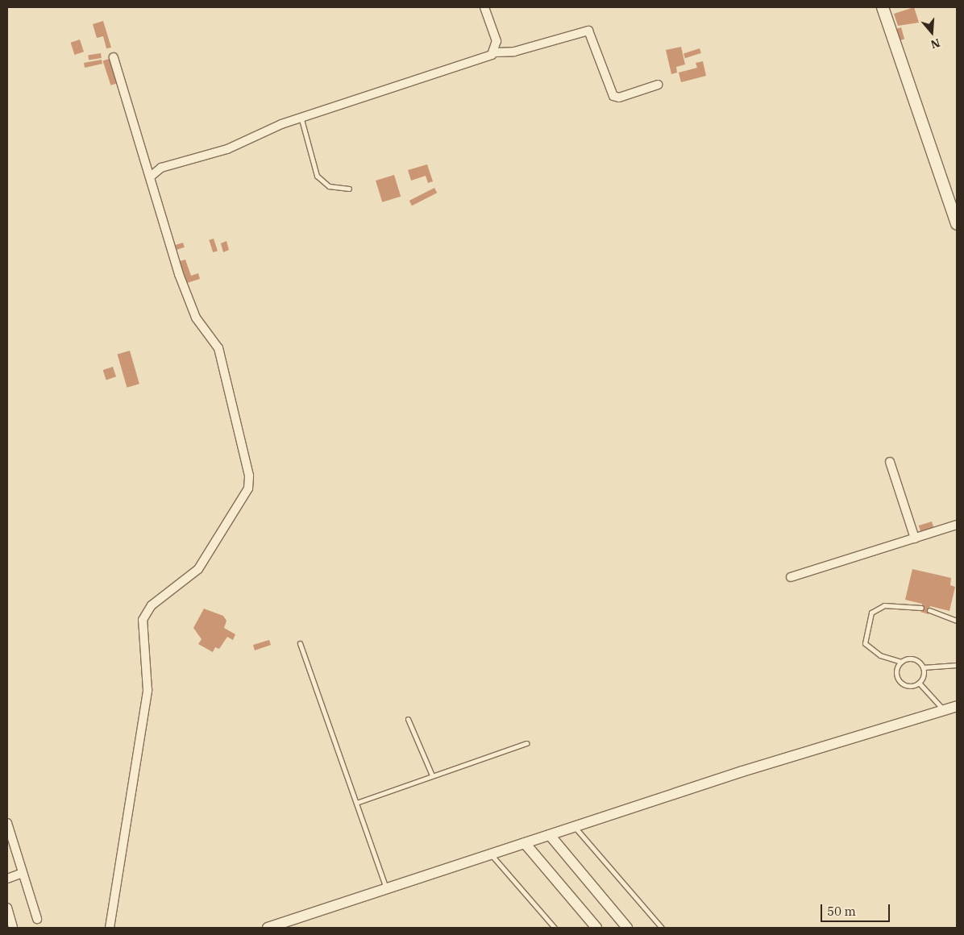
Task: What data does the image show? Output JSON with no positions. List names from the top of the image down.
{
  "scale_bar": "50 m",
  "north": "bottom"
}
